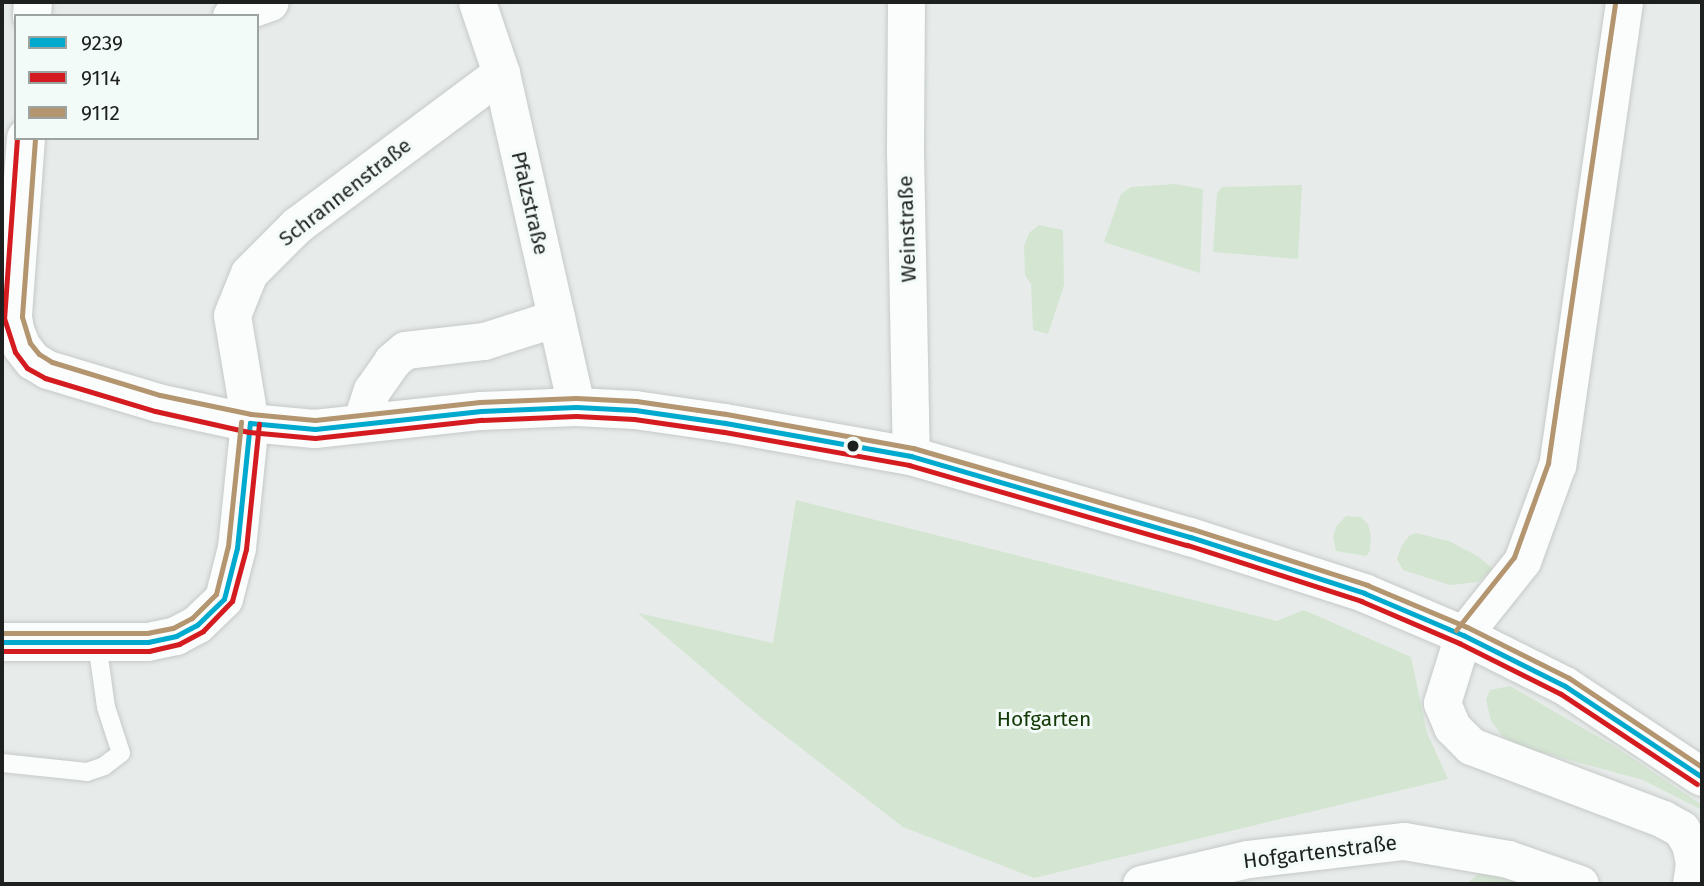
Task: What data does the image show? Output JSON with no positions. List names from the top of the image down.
{
  "streets": {
    "street": [
      "Schrannenstraße",
      "Pfalzstraße",
      "Weinstraße",
      "Hofgartenstraße"
    ]
  },
  "crossings": [
    ["Schrannenstraße", "Pfalzstraße"]
  ],
  "parks": ["Hofgarten"],
  "lines": ["transit line 9112", "transit line 9114", "transit line 9239"],
  "legend": ["9239", "9114", "9112"]
}
